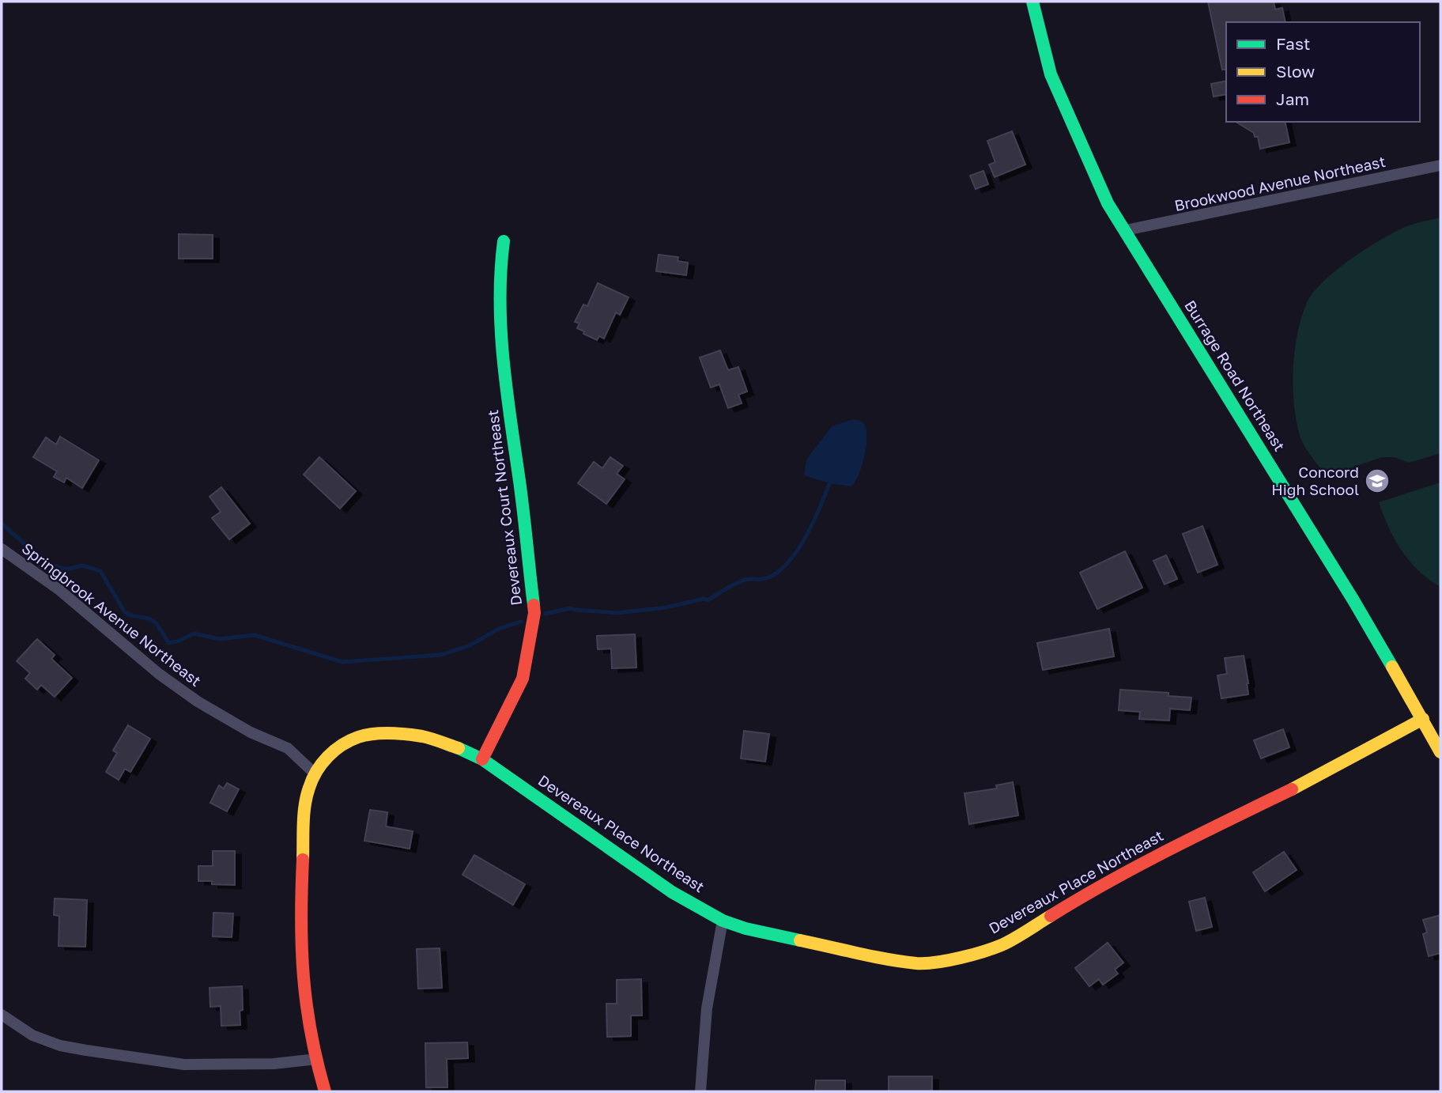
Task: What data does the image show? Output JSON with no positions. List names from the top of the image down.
{
  "streets": {
    "street": [
      "Brookwood Avenue Northeast",
      "Burrage Road Northeast",
      "Devereaux Court Northeast",
      "Springbrook Avenue Northeast",
      "Devereaux Place Northeast"
    ]
  },
  "crossings": [
    ["Brookwood Avenue Northeast", "Burrage Road Northeast"],
    ["Burrage Road Northeast", "Devereaux Place Northeast"],
    ["Devereaux Court Northeast", "Devereaux Place Northeast"],
    ["Springbrook Avenue Northeast", "Devereaux Place Northeast"]
  ],
  "places": {
    "school or university": ["Concord High School"]
  },
  "legend": ["Fast", "Slow", "Jam"]
}
